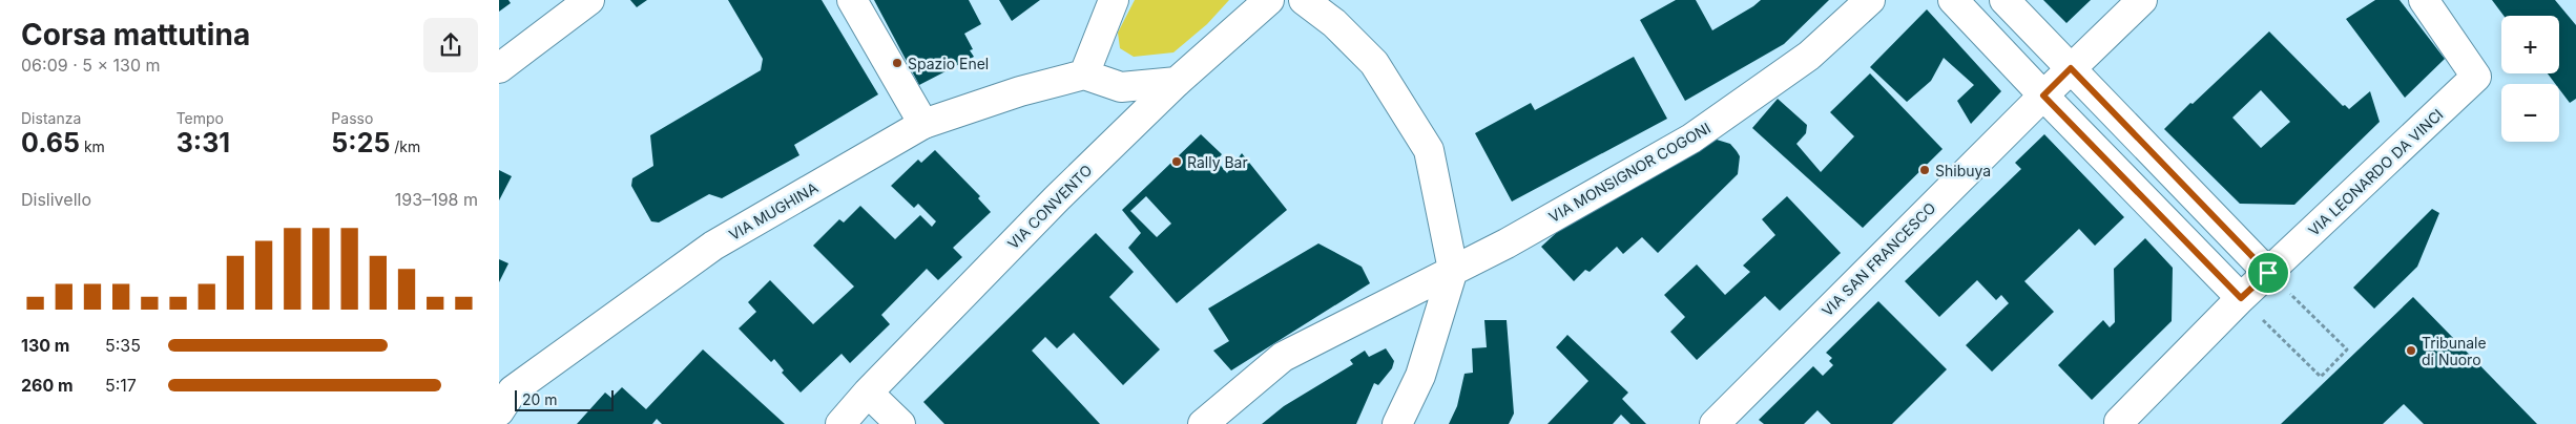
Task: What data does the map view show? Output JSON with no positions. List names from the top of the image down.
{
  "streets": {
    "street": [
      "VIA MONSIGNOR COGONI",
      "VIA LEONARDO DA VINCI",
      "VIA CONVENTO",
      "VIA MUGHINA",
      "VIA SAN FRANCESCO"
    ]
  },
  "places": [
    "Spazio Enel",
    "Rally Bar",
    "Shibuya",
    "Tribunale di Nuoro"
  ],
  "scale_bar": "20 m",
  "page": {
    "heading": ["Corsa mattutina", "06:09 · 5 × 130 m"],
    "map_buttons": ["+", "−"],
    "stats": [
      ["Distanza", "0.65 km"],
      ["Tempo", "3:31"],
      ["Passo", "5:25 /km"]
    ],
    "chart": ["Dislivello", "193–198 m"],
    "list": [
      {
        "name": "130 m",
        "note": "5:35"
      },
      {
        "name": "260 m",
        "note": "5:17"
      }
    ],
    "scale": "20 m"
  }
}
